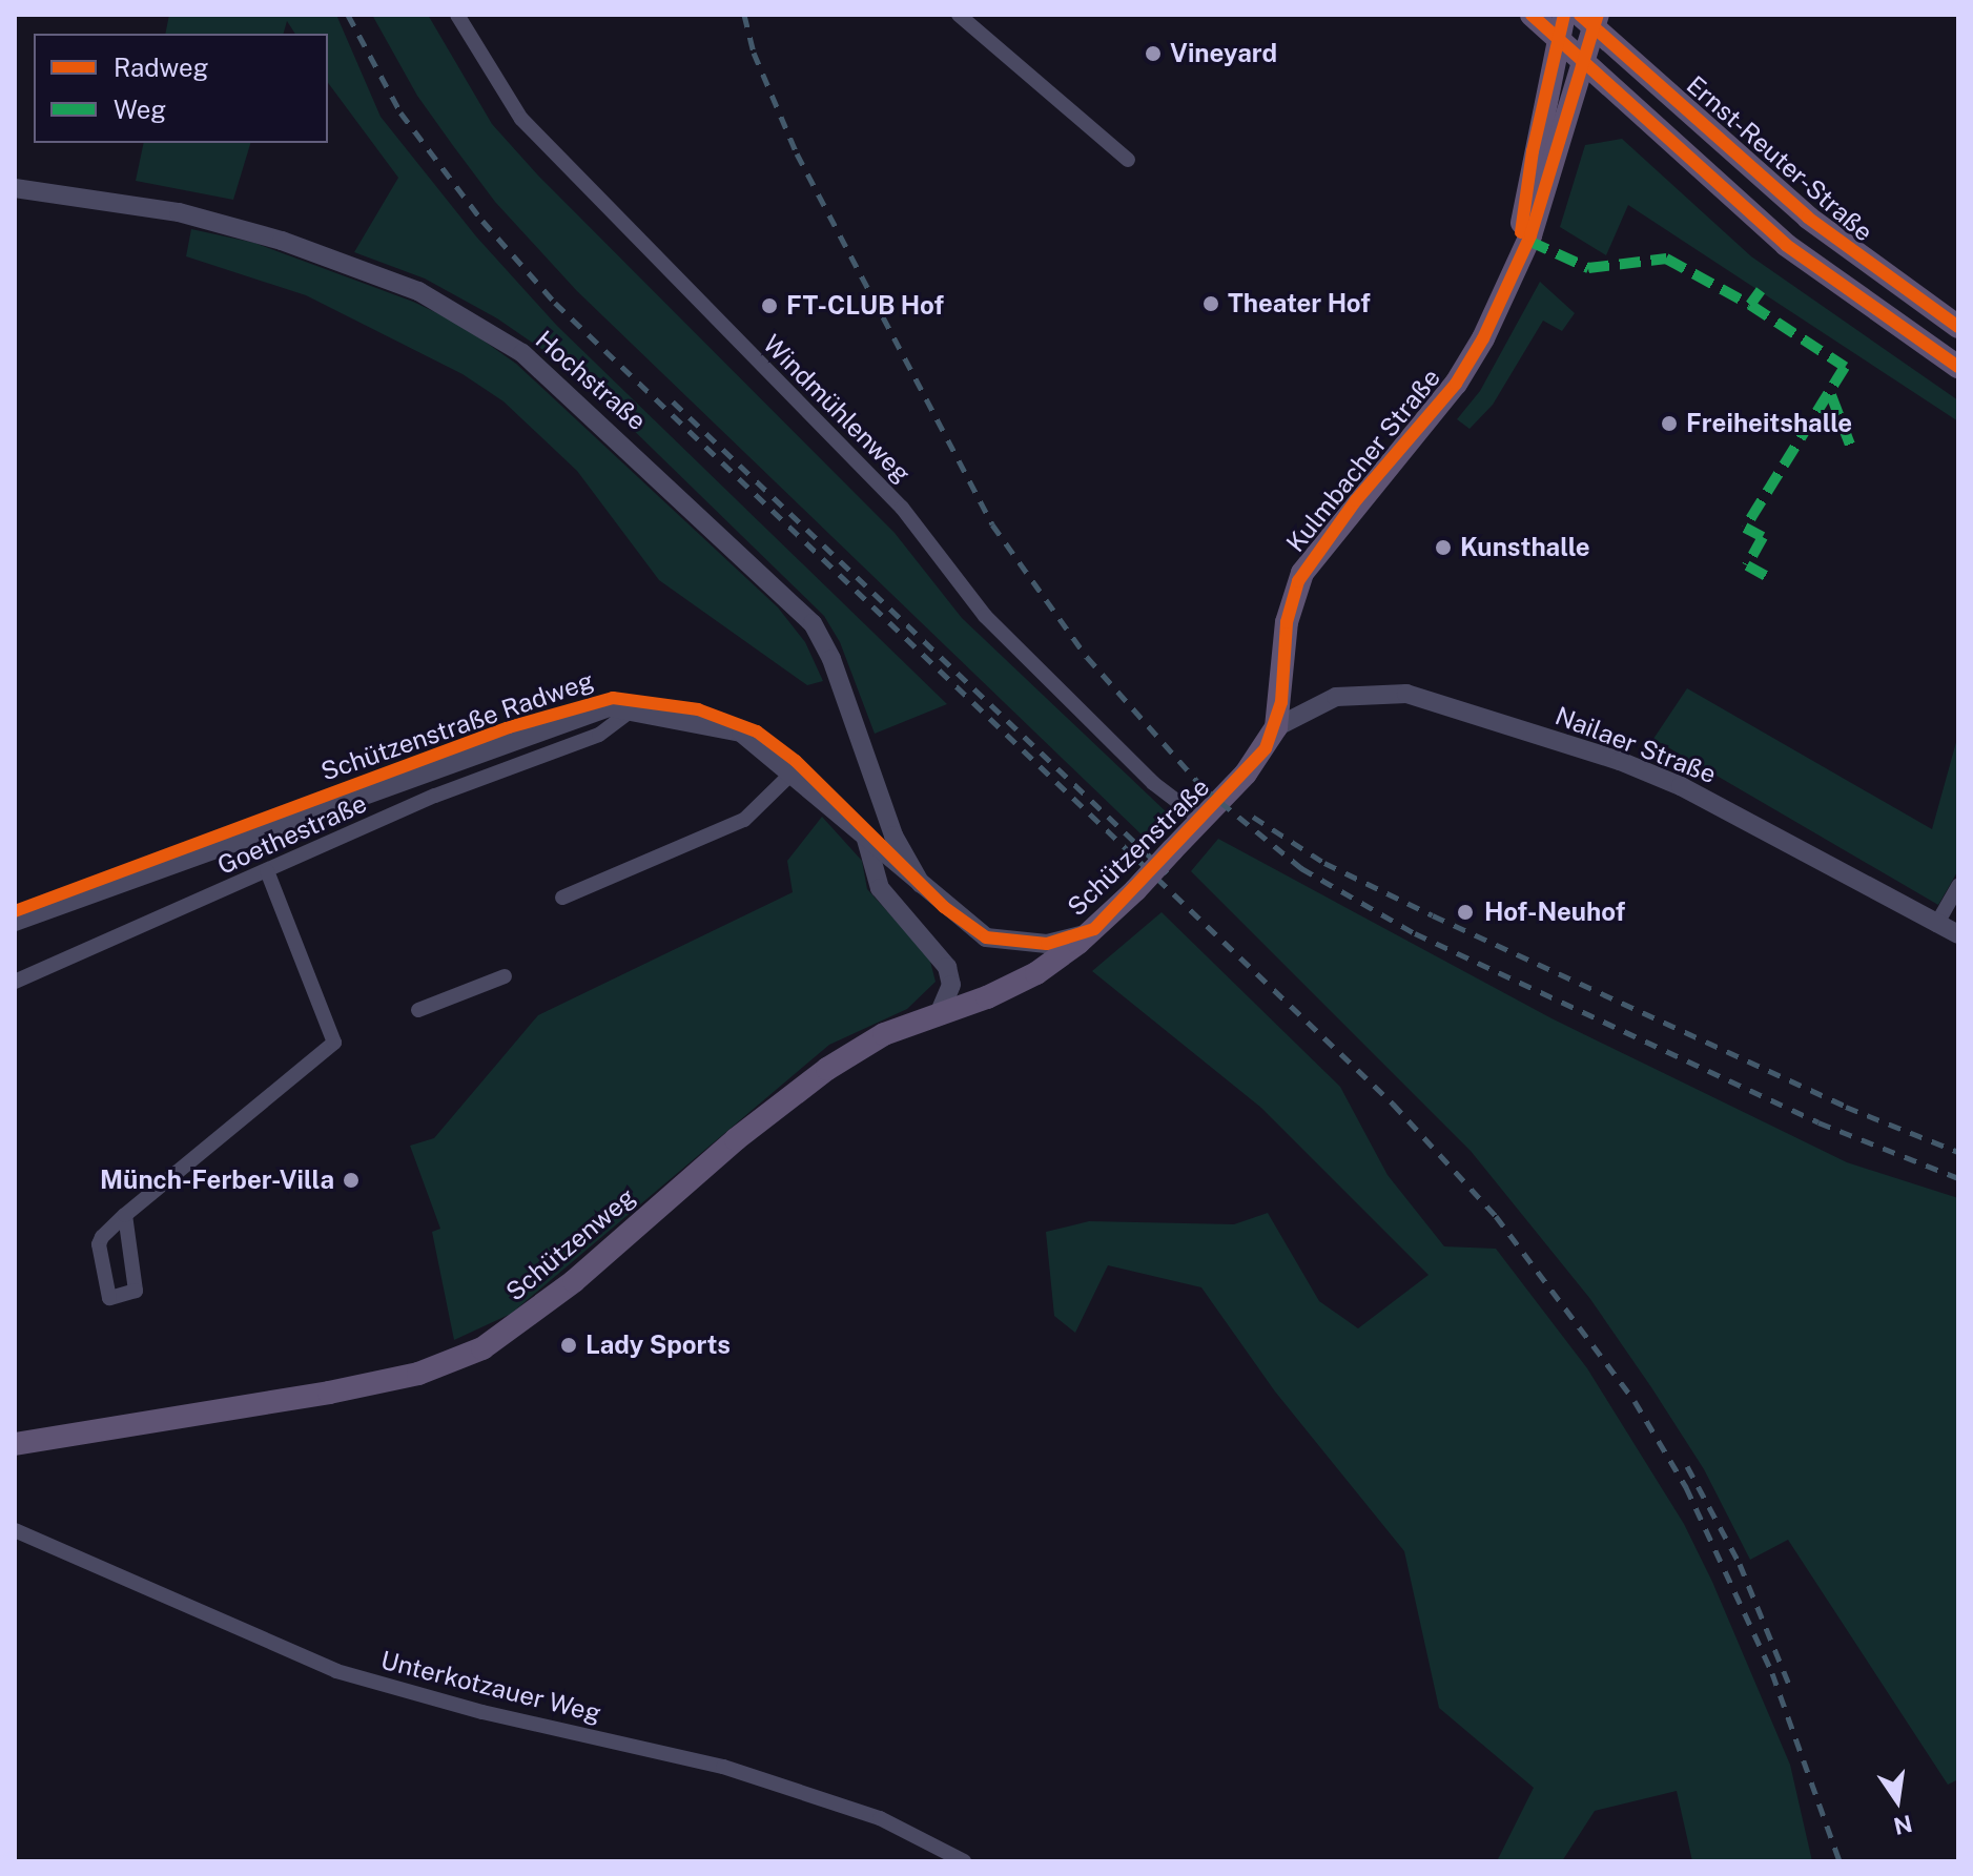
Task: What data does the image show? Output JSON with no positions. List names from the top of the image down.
{
  "streets": {
    "main road": [
      "Ernst-Reuter-Straße",
      "Kulmbacher Straße",
      "Schützenstraße",
      "Schützenweg"
    ],
    "street": [
      "Hochstraße",
      "Windmühlenweg",
      "Nailaer Straße",
      "Goethestraße",
      "Unterkotzauer Weg"
    ],
    "cycle path": ["Schützenstraße Radweg"]
  },
  "crossings": [
    ["Ernst-Reuter-Straße", "Kulmbacher Straße"],
    ["Hochstraße", "Schützenstraße"],
    ["Windmühlenweg", "Schützenstraße"],
    ["Kulmbacher Straße", "Nailaer Straße"],
    ["Kulmbacher Straße", "Schützenstraße"],
    ["Nailaer Straße", "Schützenstraße"],
    ["Goethestraße", "Schützenstraße"],
    ["Schützenstraße", "Schützenweg"]
  ],
  "places": [
    "Vineyard",
    "Theater Hof",
    "FT-CLUB Hof",
    "Freiheitshalle",
    "Kunsthalle",
    "Hof-Neuhof",
    "Münch-Ferber-Villa",
    "Lady Sports"
  ],
  "legend": ["Radweg", "Weg"],
  "north": "bottom"
}
